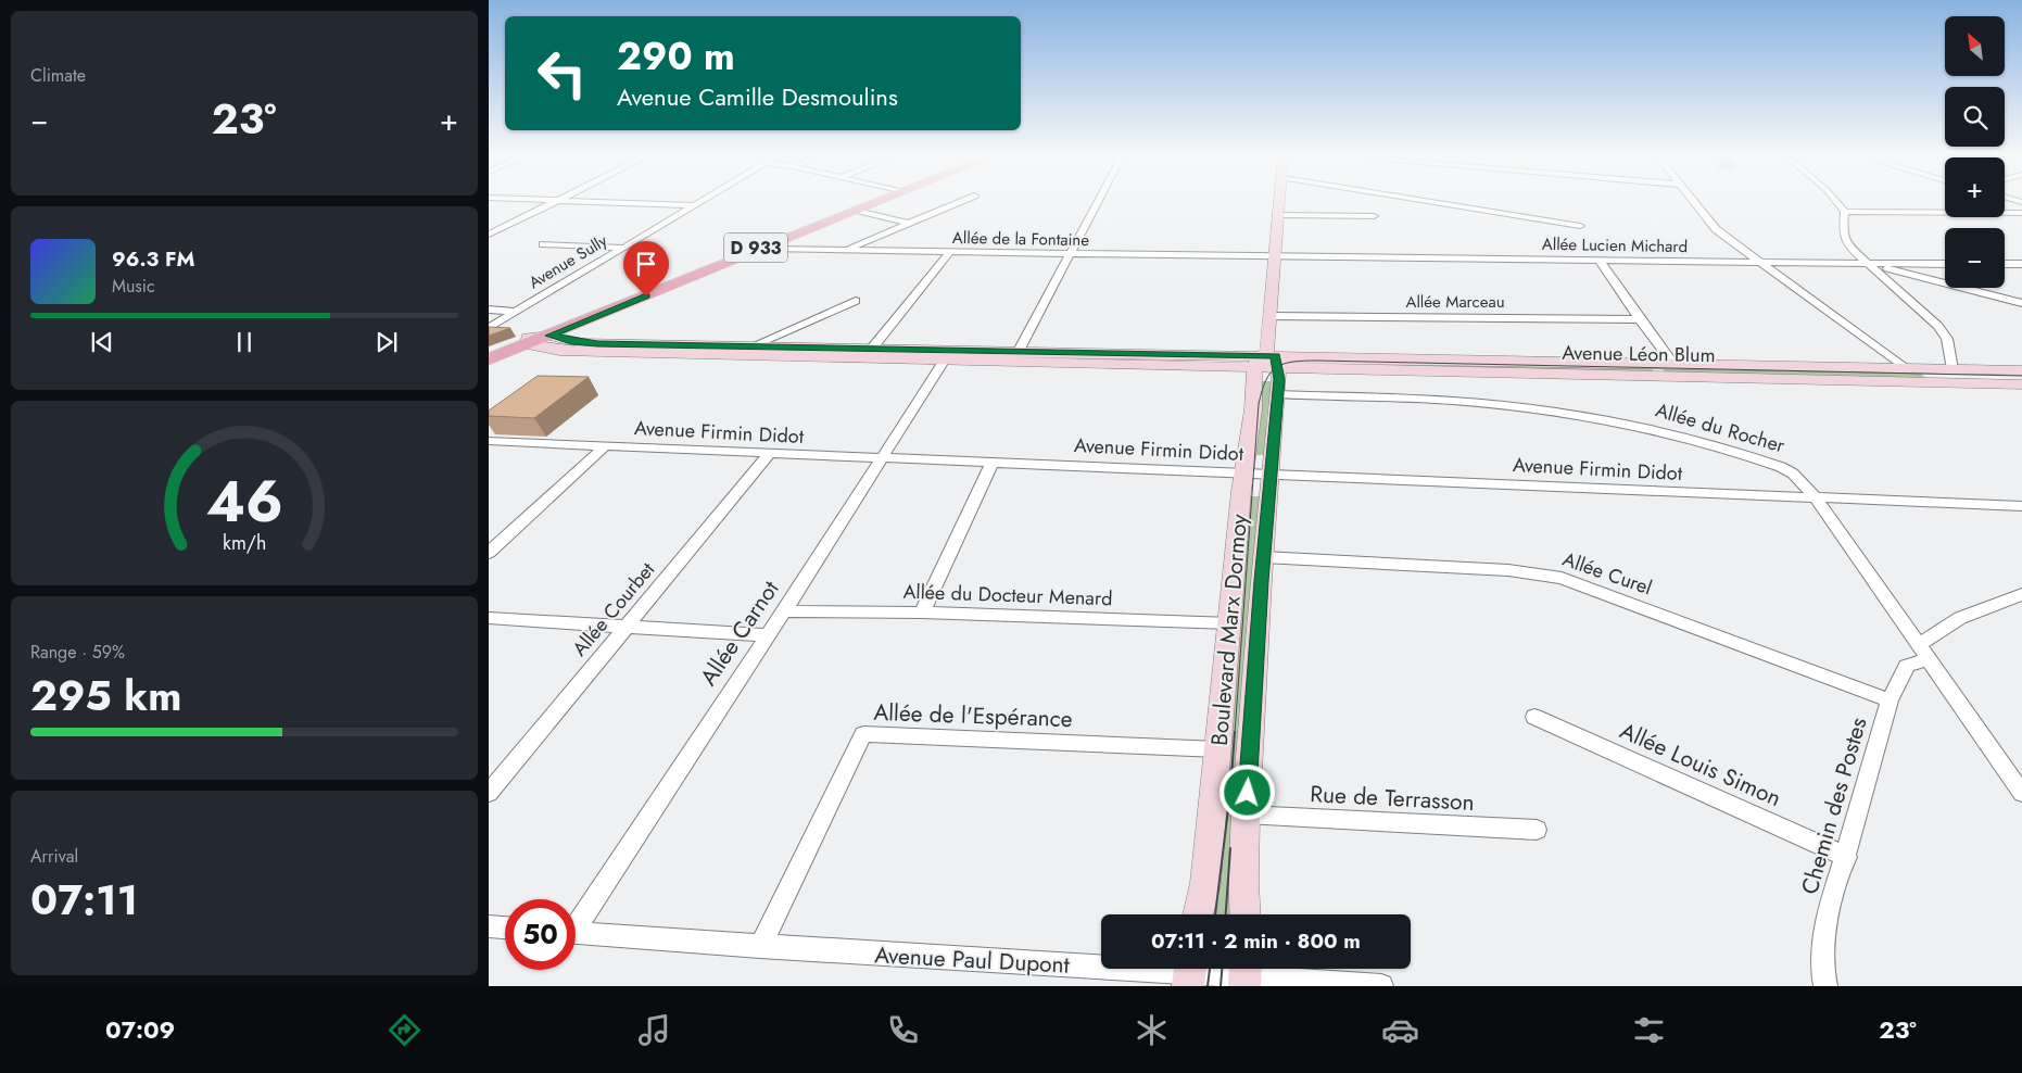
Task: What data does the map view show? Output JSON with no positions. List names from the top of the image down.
{
  "streets": {
    "main road": ["D 933", "Avenue Léon Blum", "Boulevard Marx Dormoy"],
    "street": [
      "Allée de la Fontaine",
      "Allée Lucien Michard",
      "Avenue Sully",
      "Allée Marceau",
      "Allée du Rocher",
      "Avenue Firmin Didot",
      "Allée Curel",
      "Allée du Docteur Menard",
      "Allée Courbet",
      "Allée Carnot",
      "Allée de l'Espérance",
      "Allée Louis Simon",
      "Rue de Terrasson",
      "Chemin des Postes",
      "Avenue Paul Dupont"
    ]
  },
  "crossings": [
    ["Allée de la Fontaine", "Allée Lucien Michard"],
    ["Allée de la Fontaine", "D 933"],
    ["Avenue Léon Blum", "Boulevard Marx Dormoy"],
    ["Allée du Rocher", "Avenue Firmin Didot"],
    ["Allée du Rocher", "Boulevard Marx Dormoy"],
    ["Allée du Rocher", "Chemin des Postes"],
    ["Avenue Firmin Didot", "Allée Courbet"],
    ["Avenue Firmin Didot", "Boulevard Marx Dormoy"],
    ["Avenue Firmin Didot", "Allée Carnot"],
    ["Allée Curel", "Boulevard Marx Dormoy"],
    ["Allée Curel", "Chemin des Postes"],
    ["Allée du Docteur Menard", "Boulevard Marx Dormoy"],
    ["Allée du Docteur Menard", "Allée Carnot"],
    ["Boulevard Marx Dormoy", "Allée de l'Espérance"],
    ["Boulevard Marx Dormoy", "Rue de Terrasson"],
    ["Allée de l'Espérance", "Avenue Paul Dupont"],
    ["Allée Louis Simon", "Chemin des Postes"]
  ],
  "north": "top left",
  "page": {
    "tile": [
      "Climate",
      ["Range · 59%", "295 km"],
      ["Arrival", "07:11"]
    ],
    "map_buttons": ["+", "−"],
    "turn": ["290 m", "Avenue Camille Desmoulins"],
    "heat": ["−", "23°", "+"],
    "song": ["96.3 FM", "Music"],
    "limit": "50",
    "trip": "07:11 · 2 min · 800 m",
    "tabs": ["07:09", "23°"],
    "gauge": ["46", "km/h"]
  }
}
